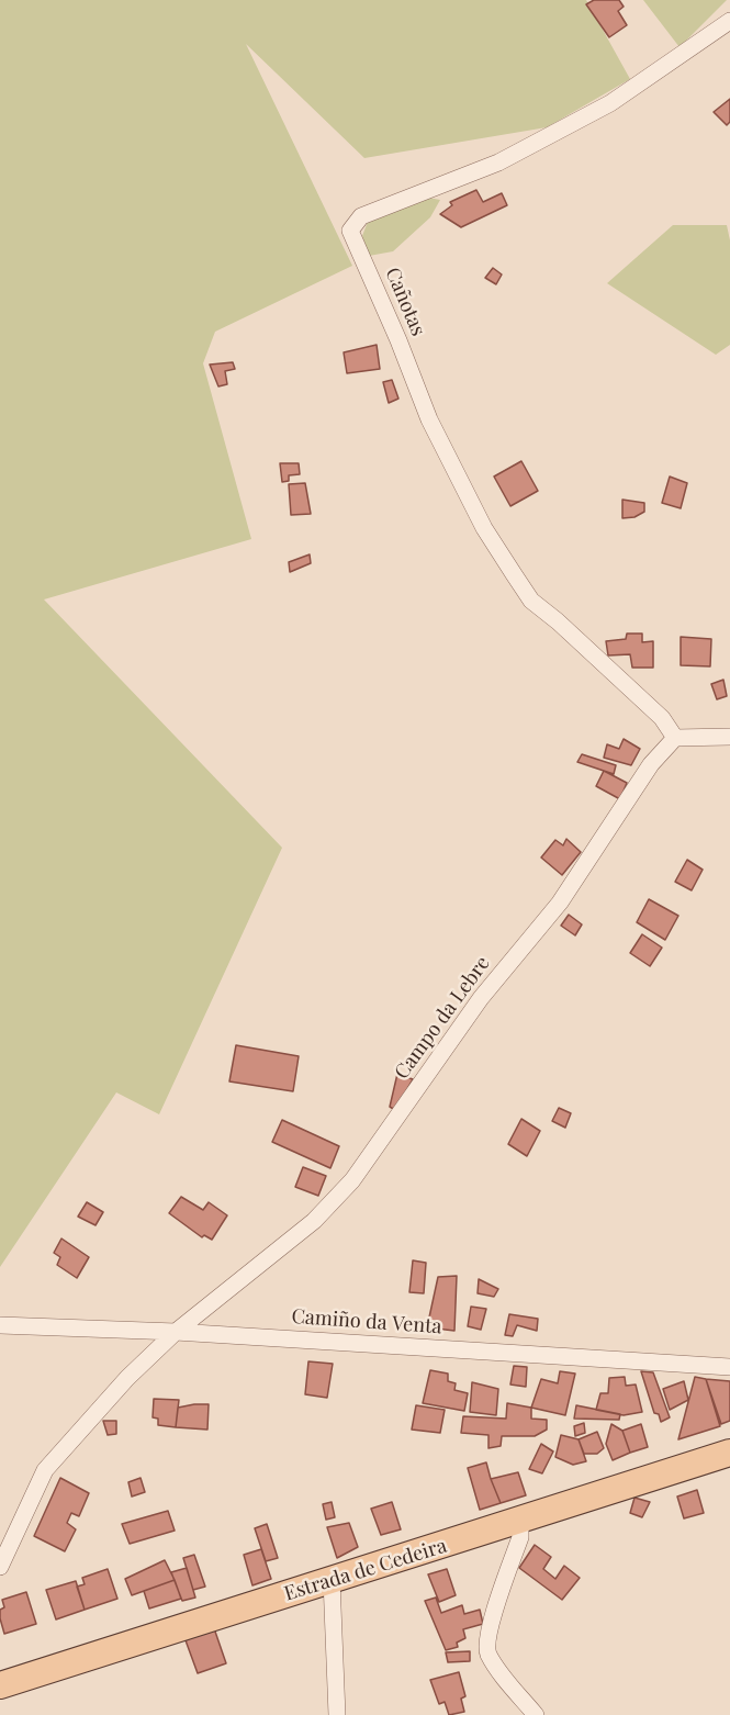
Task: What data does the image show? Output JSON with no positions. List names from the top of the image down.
{
  "streets": {
    "main road": ["Estrada de Cedeira"],
    "street": ["Cañotas", "Campo da Lebre", "Camiño da Venta"]
  },
  "crossings": [
    ["Cañotas", "Campo da Lebre"],
    ["Campo da Lebre", "Camiño da Venta"]
  ]
}
